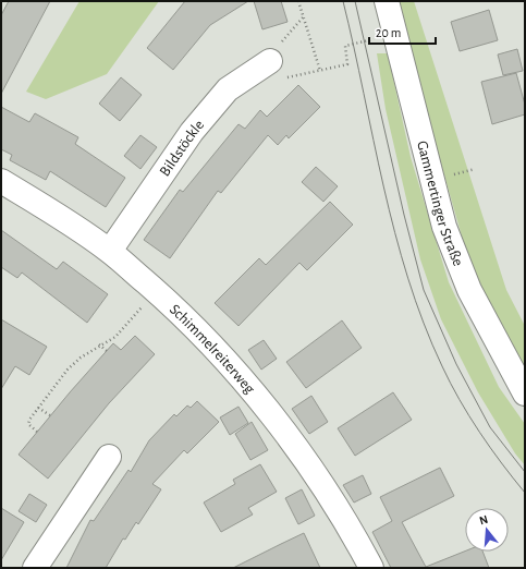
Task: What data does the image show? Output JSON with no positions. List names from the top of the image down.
{
  "streets": {
    "street": ["Bildstöckle", "Gammertinger Straße", "Schimmelreiterweg"]
  },
  "crossings": [
    ["Bildstöckle", "Schimmelreiterweg"]
  ],
  "scale_bar": "20 m",
  "north": "top"
}
